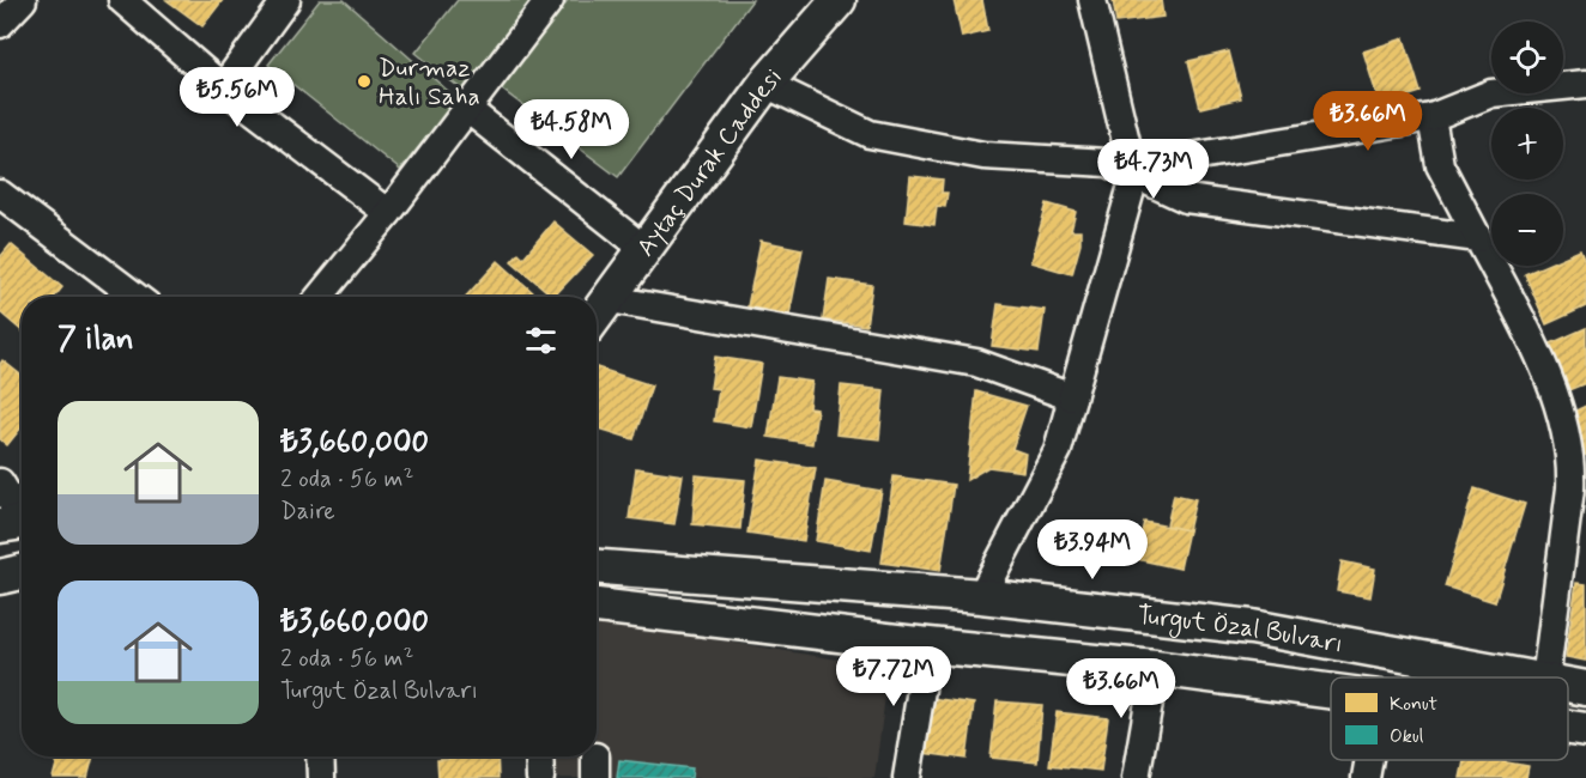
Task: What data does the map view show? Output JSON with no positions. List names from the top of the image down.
{
  "streets": {
    "main road": ["Aytaç Durak Caddesi", "Turgut Özal Bulvarı"]
  },
  "places": ["Durmaz Halı Saha"],
  "legend": ["Konut", "Okul"],
  "page": {
    "map_buttons": ["+", "−"],
    "price": [
      "₺5.56M",
      "₺3.66M",
      "₺4.58M",
      "₺4.73M",
      "₺3.94M",
      "₺7.72M",
      "₺3.66M"
    ],
    "heading": "7 ilan",
    "list": [
      {
        "name": "₺3,660,000",
        "note": "2 oda · 56 m² · Daire"
      },
      {
        "name": "₺3,660,000",
        "note": "2 oda · 56 m² · Turgut Özal Bulvarı"
      }
    ]
  }
}
